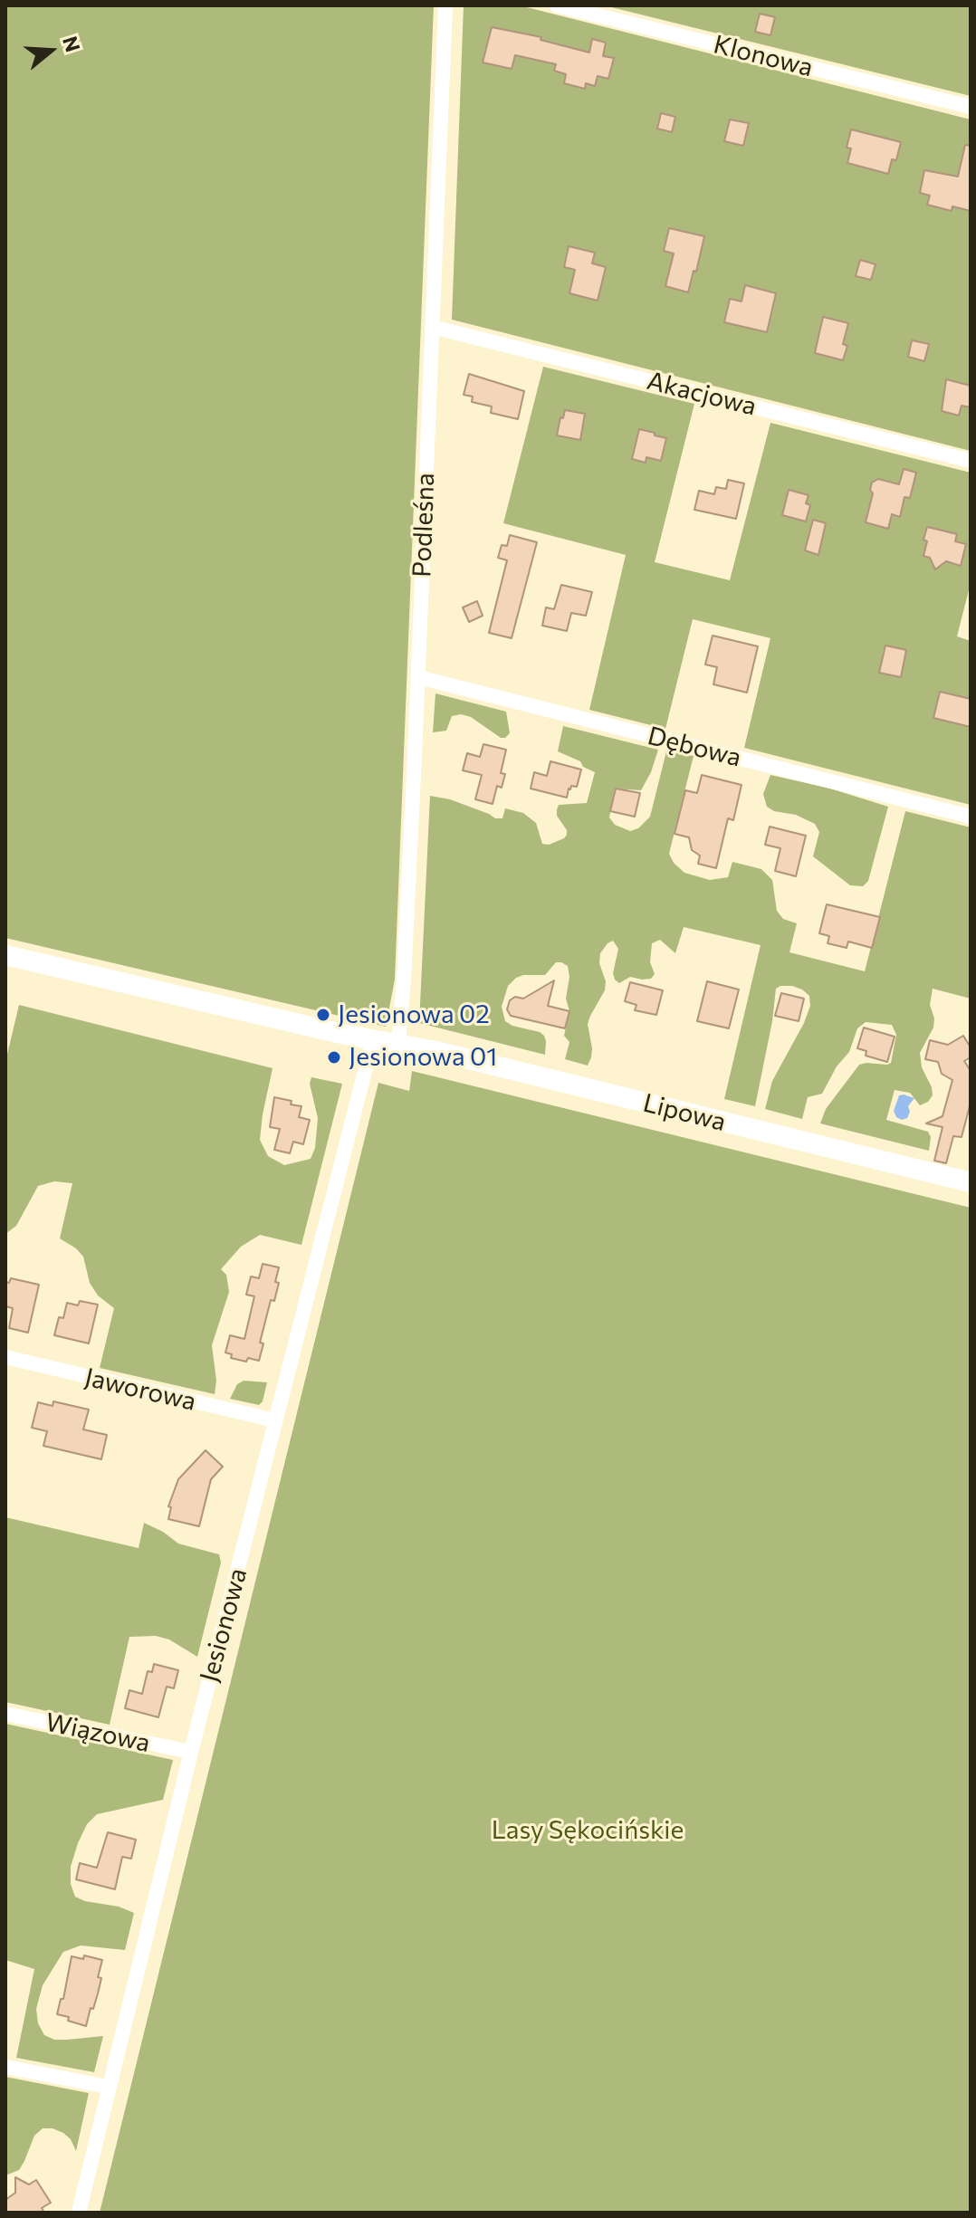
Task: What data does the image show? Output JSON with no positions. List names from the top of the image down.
{
  "streets": {
    "street": [
      "Klonowa",
      "Akacjowa",
      "Podleśna",
      "Dębowa",
      "Lipowa",
      "Jaworowa",
      "Jesionowa",
      "Wiązowa"
    ]
  },
  "crossings": [
    ["Akacjowa", "Podleśna"],
    ["Podleśna", "Dębowa"],
    ["Podleśna", "Lipowa"],
    ["Lipowa", "Jesionowa"],
    ["Jaworowa", "Jesionowa"],
    ["Jesionowa", "Wiązowa"]
  ],
  "parks": ["Lasy Sękocińskie"],
  "places": ["Jesionowa 02", "Jesionowa 01"],
  "north": "right"
}
